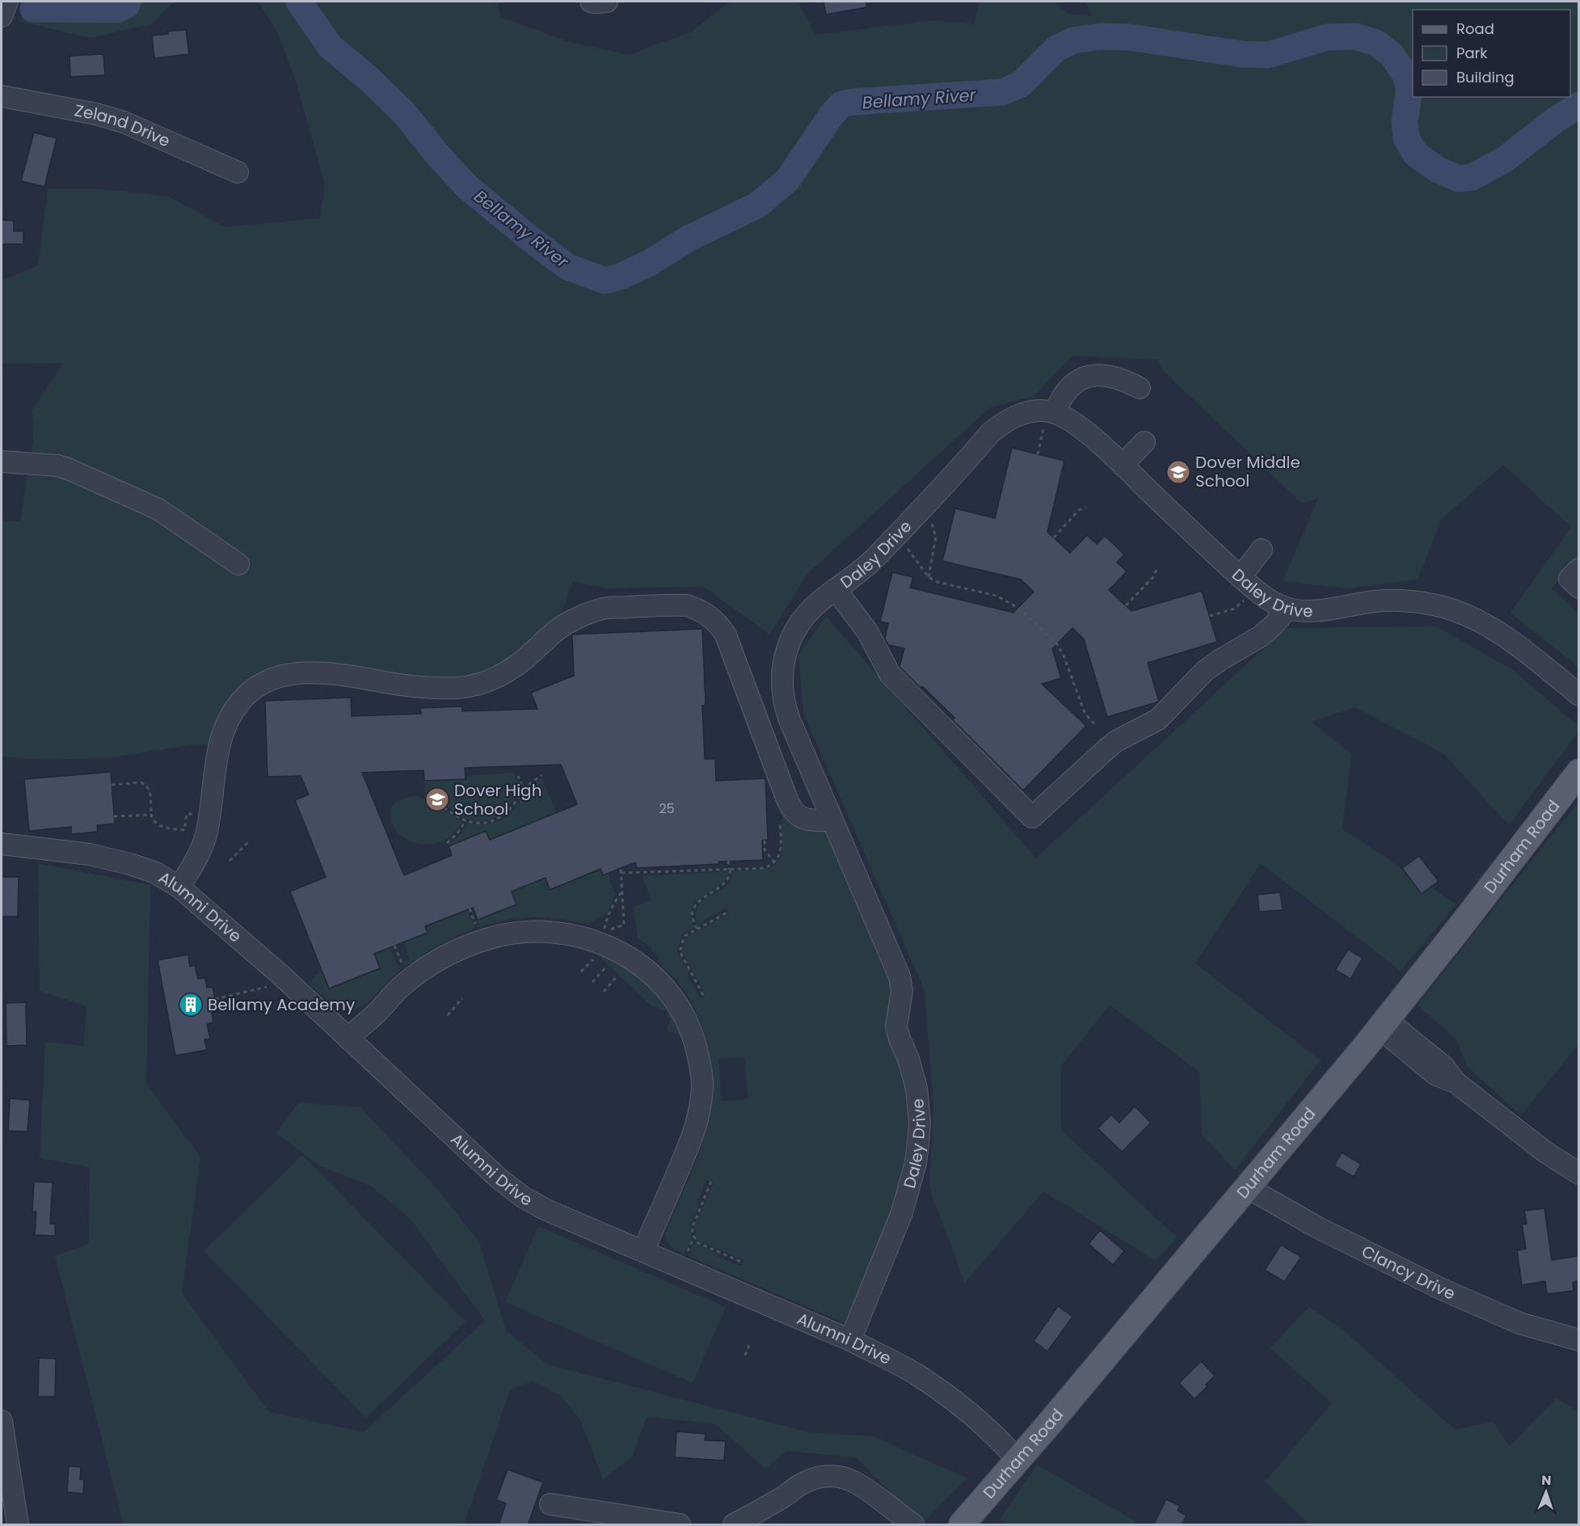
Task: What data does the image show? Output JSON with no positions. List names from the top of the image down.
{
  "streets": {
    "main road": ["Durham Road"],
    "street": [
      "Zeland Drive",
      "Daley Drive",
      "Alumni Drive",
      "Clancy Drive"
    ]
  },
  "crossings": [
    ["Daley Drive", "Alumni Drive"],
    ["Durham Road", "Alumni Drive"],
    ["Durham Road", "Clancy Drive"]
  ],
  "water": ["Bellamy River"],
  "places": {
    "school or university": ["Dover Middle School", "Dover High School"],
    "building": ["Bellamy Academy"]
  },
  "house_numbers": ["25"],
  "legend": ["Road", "Park", "Building"],
  "north": "top"
}
